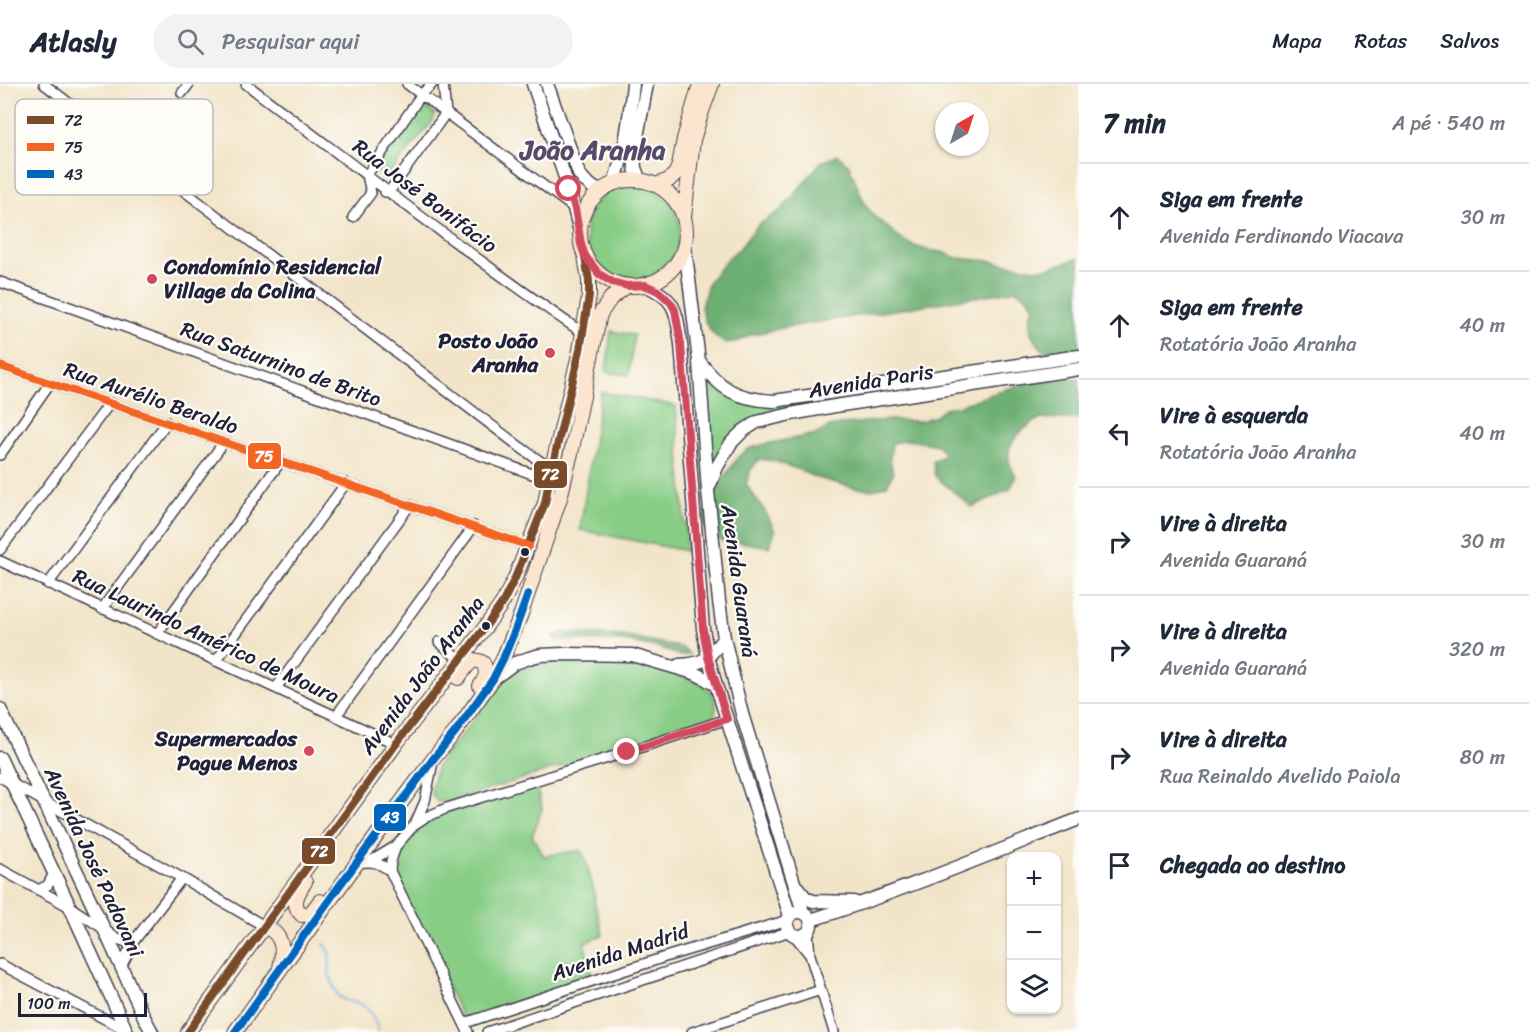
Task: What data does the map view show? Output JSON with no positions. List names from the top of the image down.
{
  "streets": {
    "main road": ["Avenida João Aranha"],
    "street": [
      "Rua José Bonifácio",
      "Rua Saturnino de Brito",
      "Avenida Paris",
      "Rua Aurélio Beraldo",
      "Avenida Guaraná",
      "Rua Laurindo Américo de Moura",
      "Avenida José Padovani",
      "Avenida Madrid"
    ]
  },
  "crossings": [
    ["Rua José Bonifácio", "Avenida João Aranha"],
    ["Rua Saturnino de Brito", "Avenida João Aranha"],
    ["Avenida Paris", "Avenida Guaraná"],
    ["Rua Aurélio Beraldo", "Avenida João Aranha"],
    ["Avenida Guaraná", "Avenida João Aranha"],
    ["Avenida Guaraná", "Avenida Madrid"],
    ["Rua Laurindo Américo de Moura", "Avenida João Aranha"]
  ],
  "districts": ["João Aranha"],
  "places": ["Condomínio Residencial Village da Colina", "Posto João Aranha", "Supermercados Pague Menos"],
  "lines": ["transit line 72", "transit line 75", "transit line 43"],
  "legend": ["72", "75", "43"],
  "scale_bar": "100 m",
  "north": "top right",
  "page": {
    "header": "Atlasly",
    "search": "Pesquisar aqui",
    "nav": ["Mapa", "Rotas", "Salvos"],
    "heading": ["7 min", "A pé · 540 m"],
    "list": [
      ["Siga em frente", "Avenida Ferdinando Viacava", "30 m"],
      ["Siga em frente", "Rotatória João Aranha", "40 m"],
      ["Vire à esquerda", "Rotatória João Aranha", "40 m"],
      ["Vire à direita", "Avenida Guaraná", "30 m"],
      ["Vire à direita", "Avenida Guaraná", "320 m"],
      ["Vire à direita", "Rua Reinaldo Avelido Paiola", "80 m"],
      "Chegada ao destino"
    ],
    "map_buttons": ["+", "−"],
    "scale": "100 m"
  }
}
